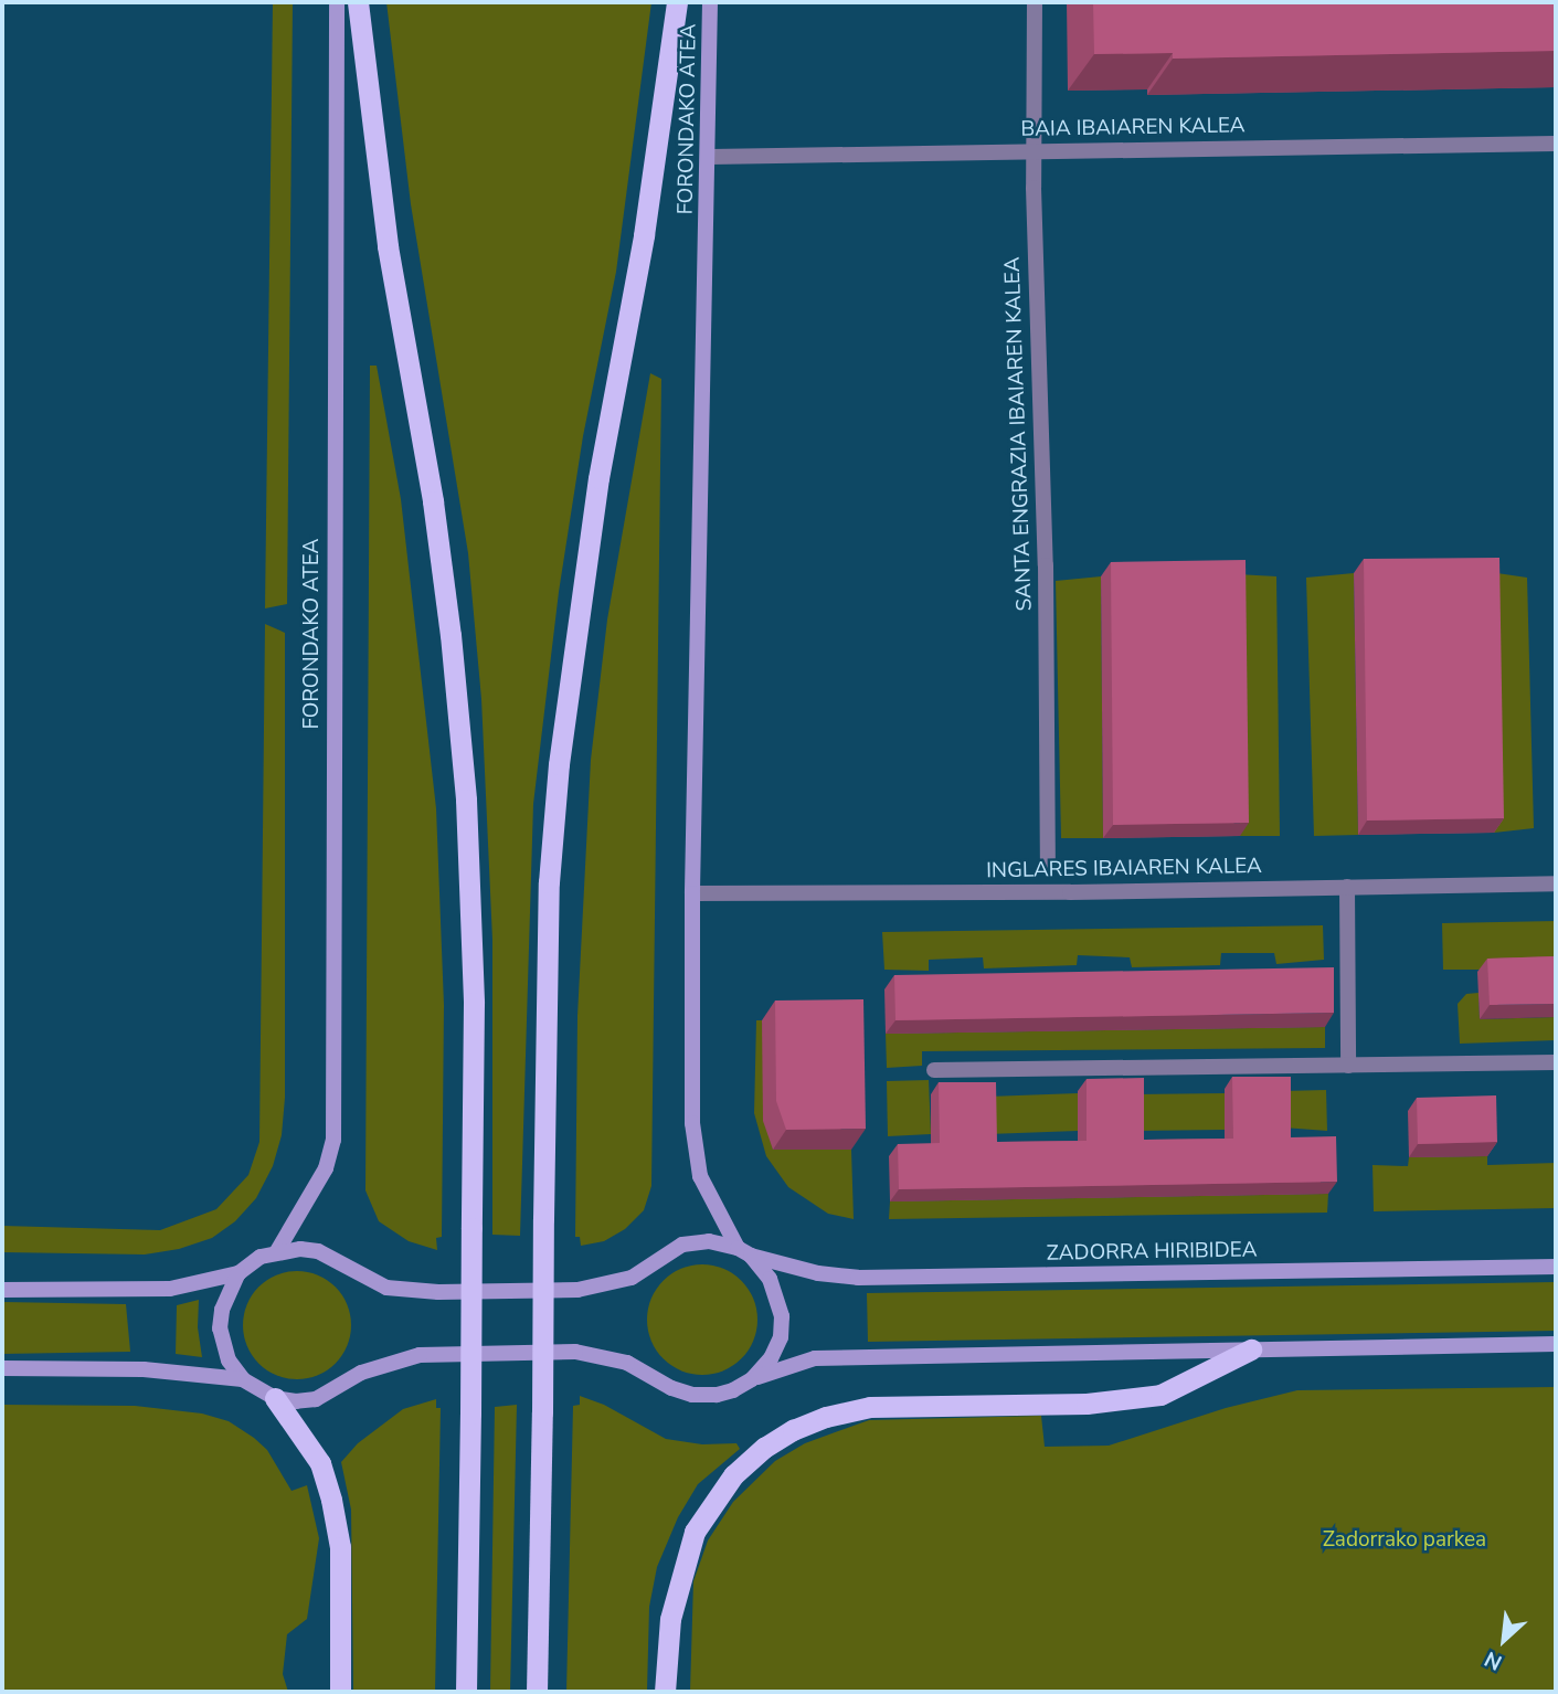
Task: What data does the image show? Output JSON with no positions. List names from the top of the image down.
{
  "streets": {
    "main road": ["FORONDAKO ATEA", "ZADORRA HIRIBIDEA"],
    "street": ["BAIA IBAIAREN KALEA", "SANTA ENGRAZIA IBAIAREN KALEA", "INGLARES IBAIAREN KALEA"]
  },
  "crossings": [
    ["FORONDAKO ATEA", "BAIA IBAIAREN KALEA"],
    ["FORONDAKO ATEA", "INGLARES IBAIAREN KALEA"],
    ["FORONDAKO ATEA", "ZADORRA HIRIBIDEA"],
    ["BAIA IBAIAREN KALEA", "SANTA ENGRAZIA IBAIAREN KALEA"]
  ],
  "parks": ["Zadorrako parkea"],
  "north": "bottom left"
}
